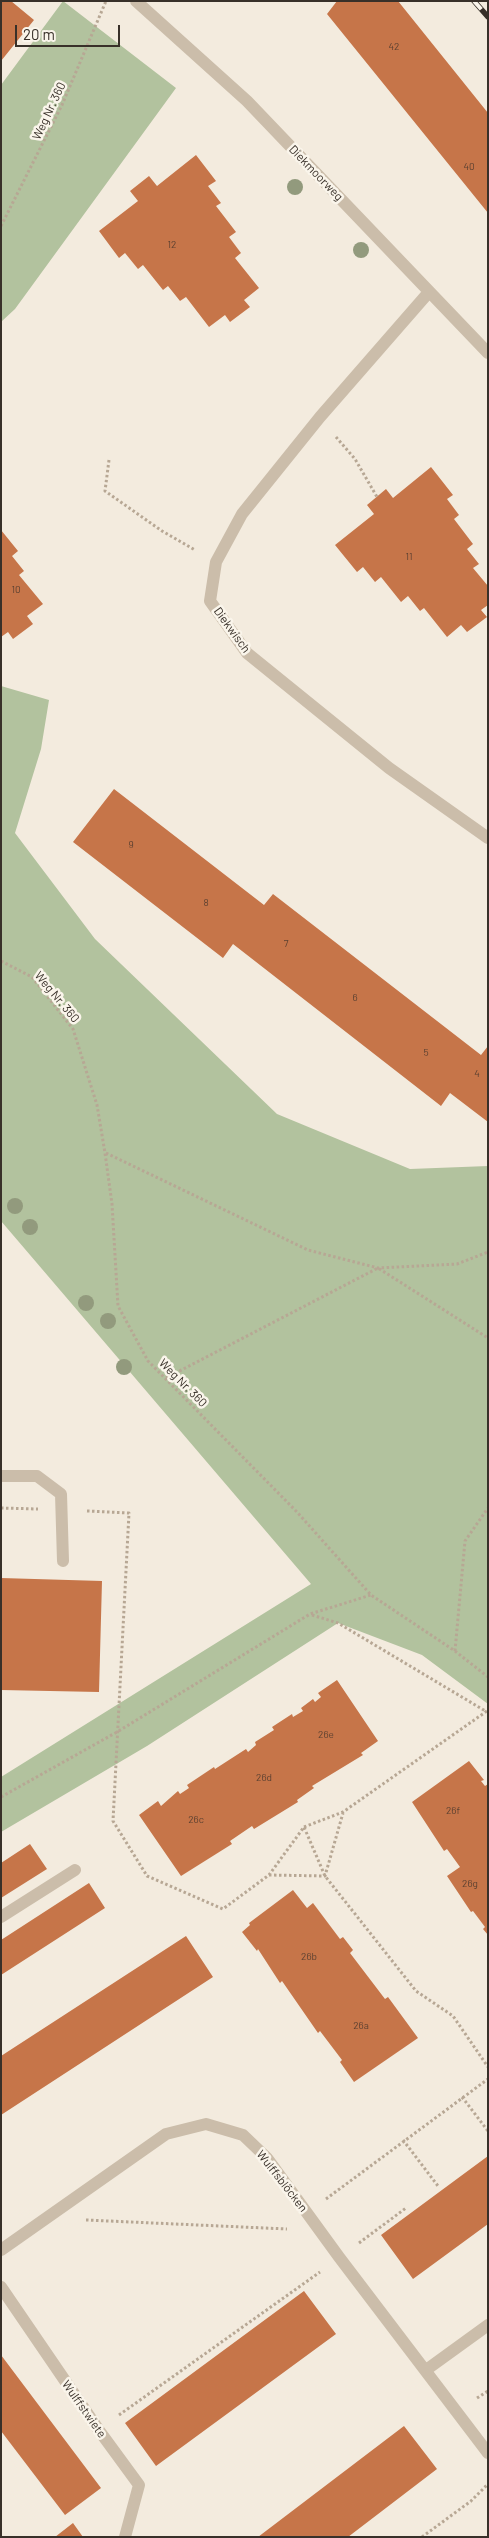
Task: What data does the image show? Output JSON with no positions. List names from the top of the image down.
{
  "streets": {
    "street": [
      "Diekmoorweg",
      "Diekwisch",
      "Wulffsblöcken",
      "Wulffstwiete"
    ],
    "path": ["Weg Nr. 360"]
  },
  "crossings": [
    ["Diekmoorweg", "Diekwisch"]
  ],
  "house_numbers": [
    "42",
    "40",
    "12",
    "11",
    "10",
    "9",
    "8",
    "7",
    "6",
    "5",
    "4",
    "26e",
    "26d",
    "26f",
    "26c",
    "26g",
    "26b",
    "26a"
  ],
  "scale_bar": "20 m"
}
